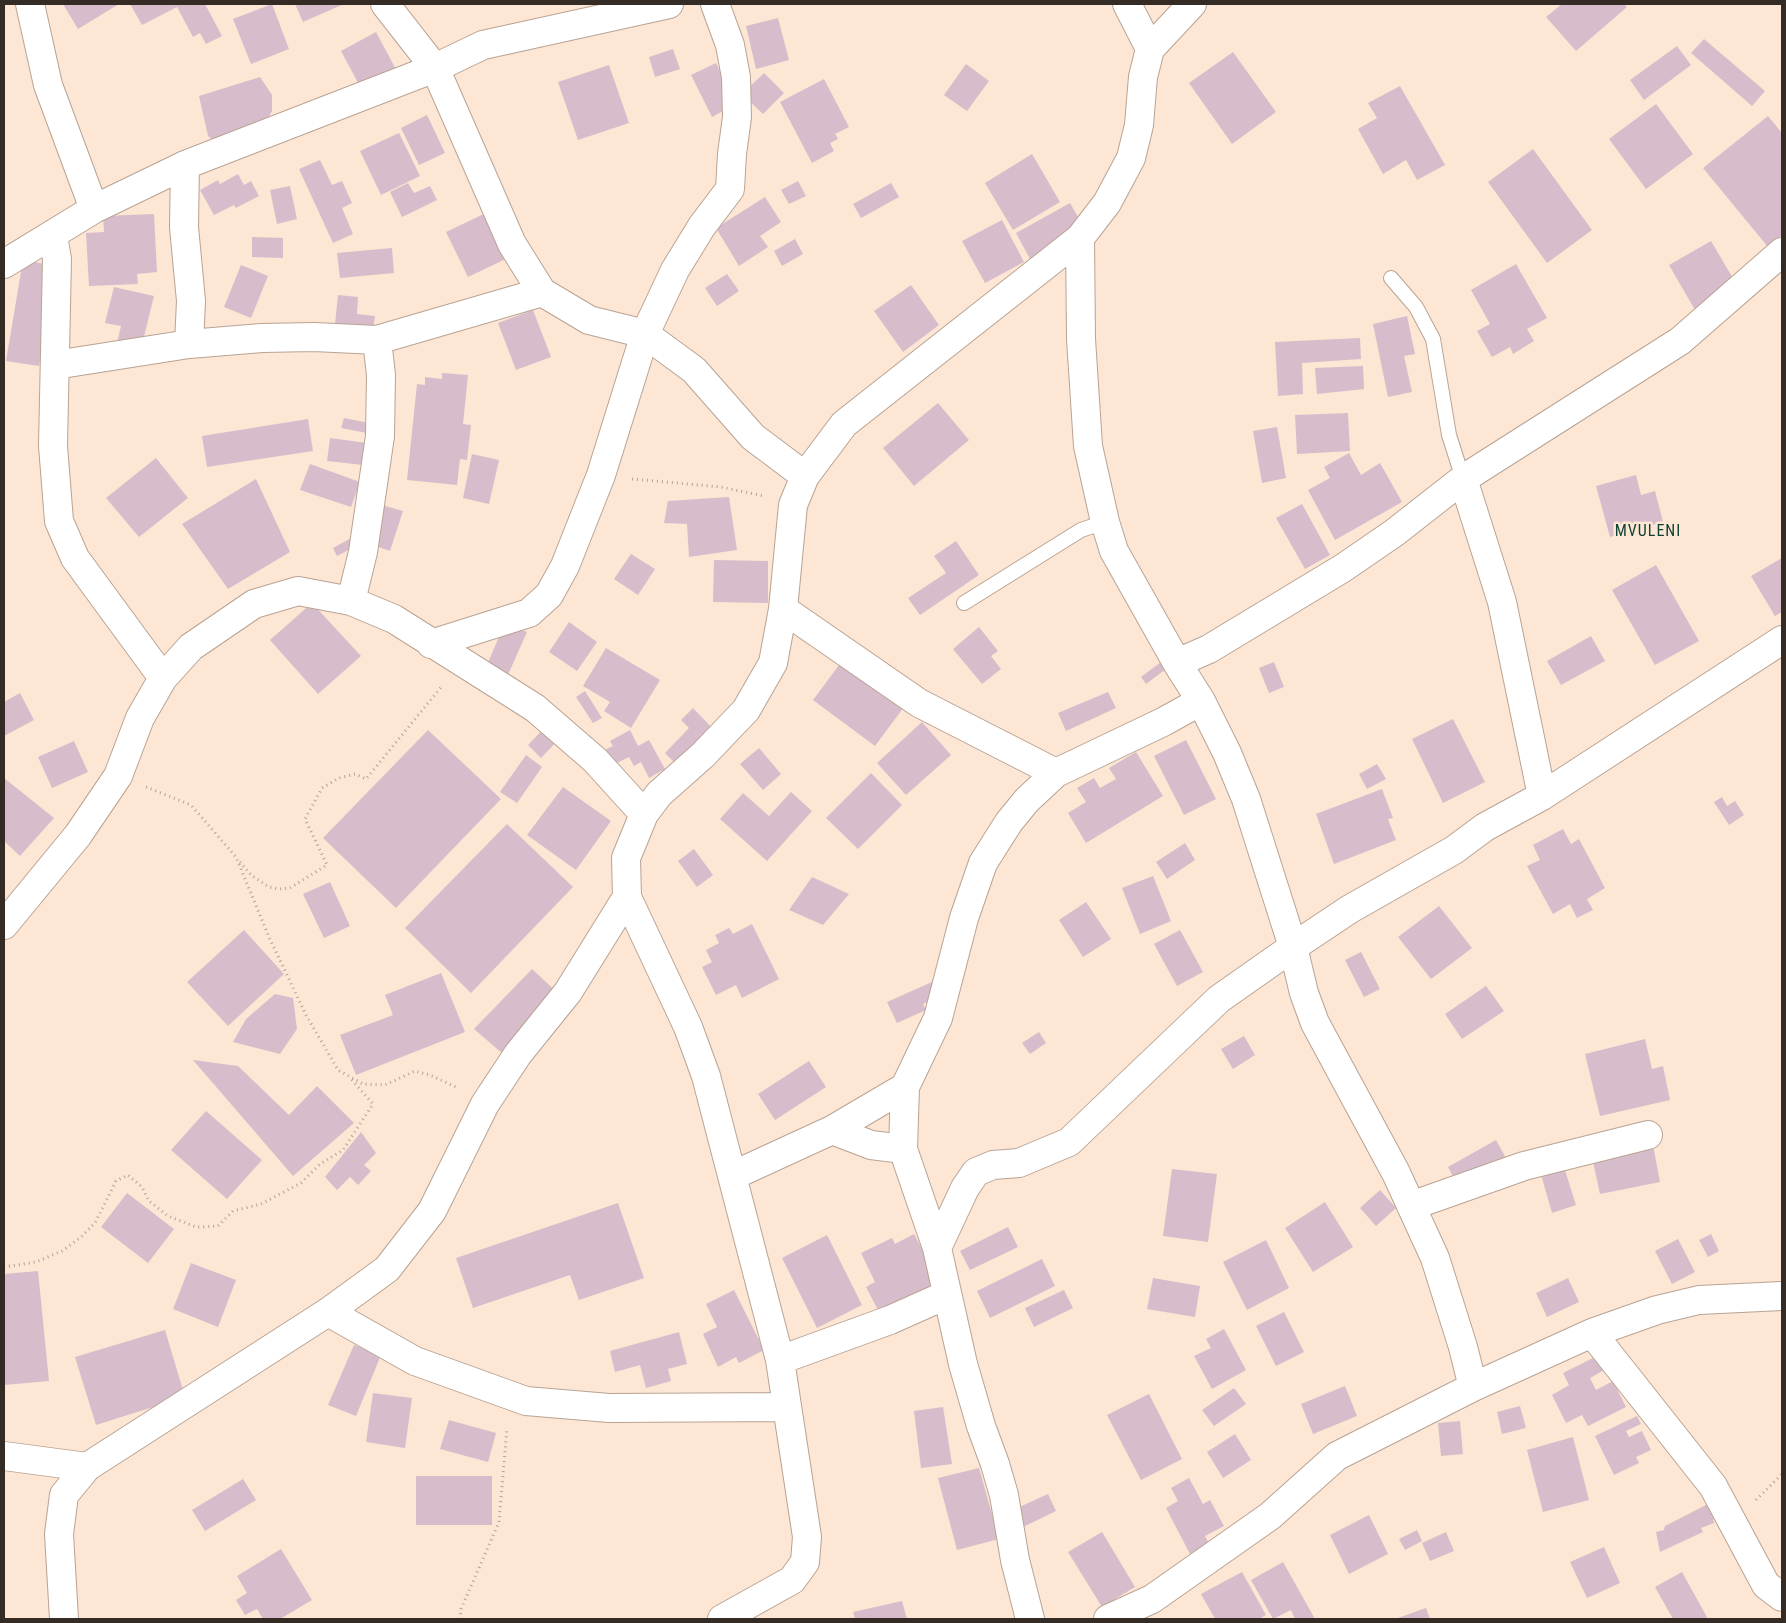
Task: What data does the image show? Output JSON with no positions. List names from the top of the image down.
{
  "districts": ["MVULENI"]
}
